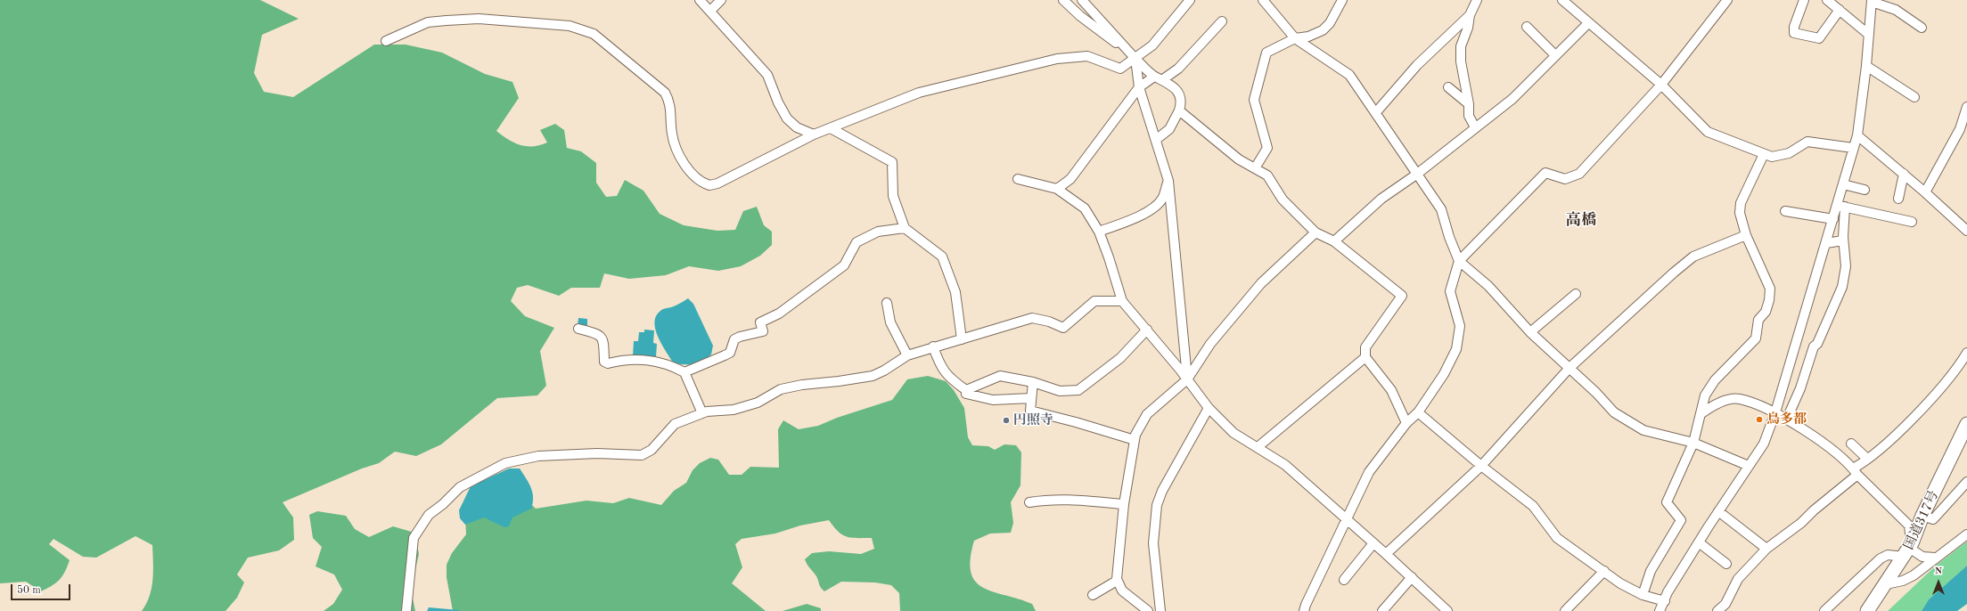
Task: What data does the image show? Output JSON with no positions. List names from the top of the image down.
{
  "streets": {
    "highway": ["国道317号"]
  },
  "districts": ["高橋"],
  "places": ["鳥多都", "円照寺"],
  "scale_bar": "50 m",
  "north": "top"
}
